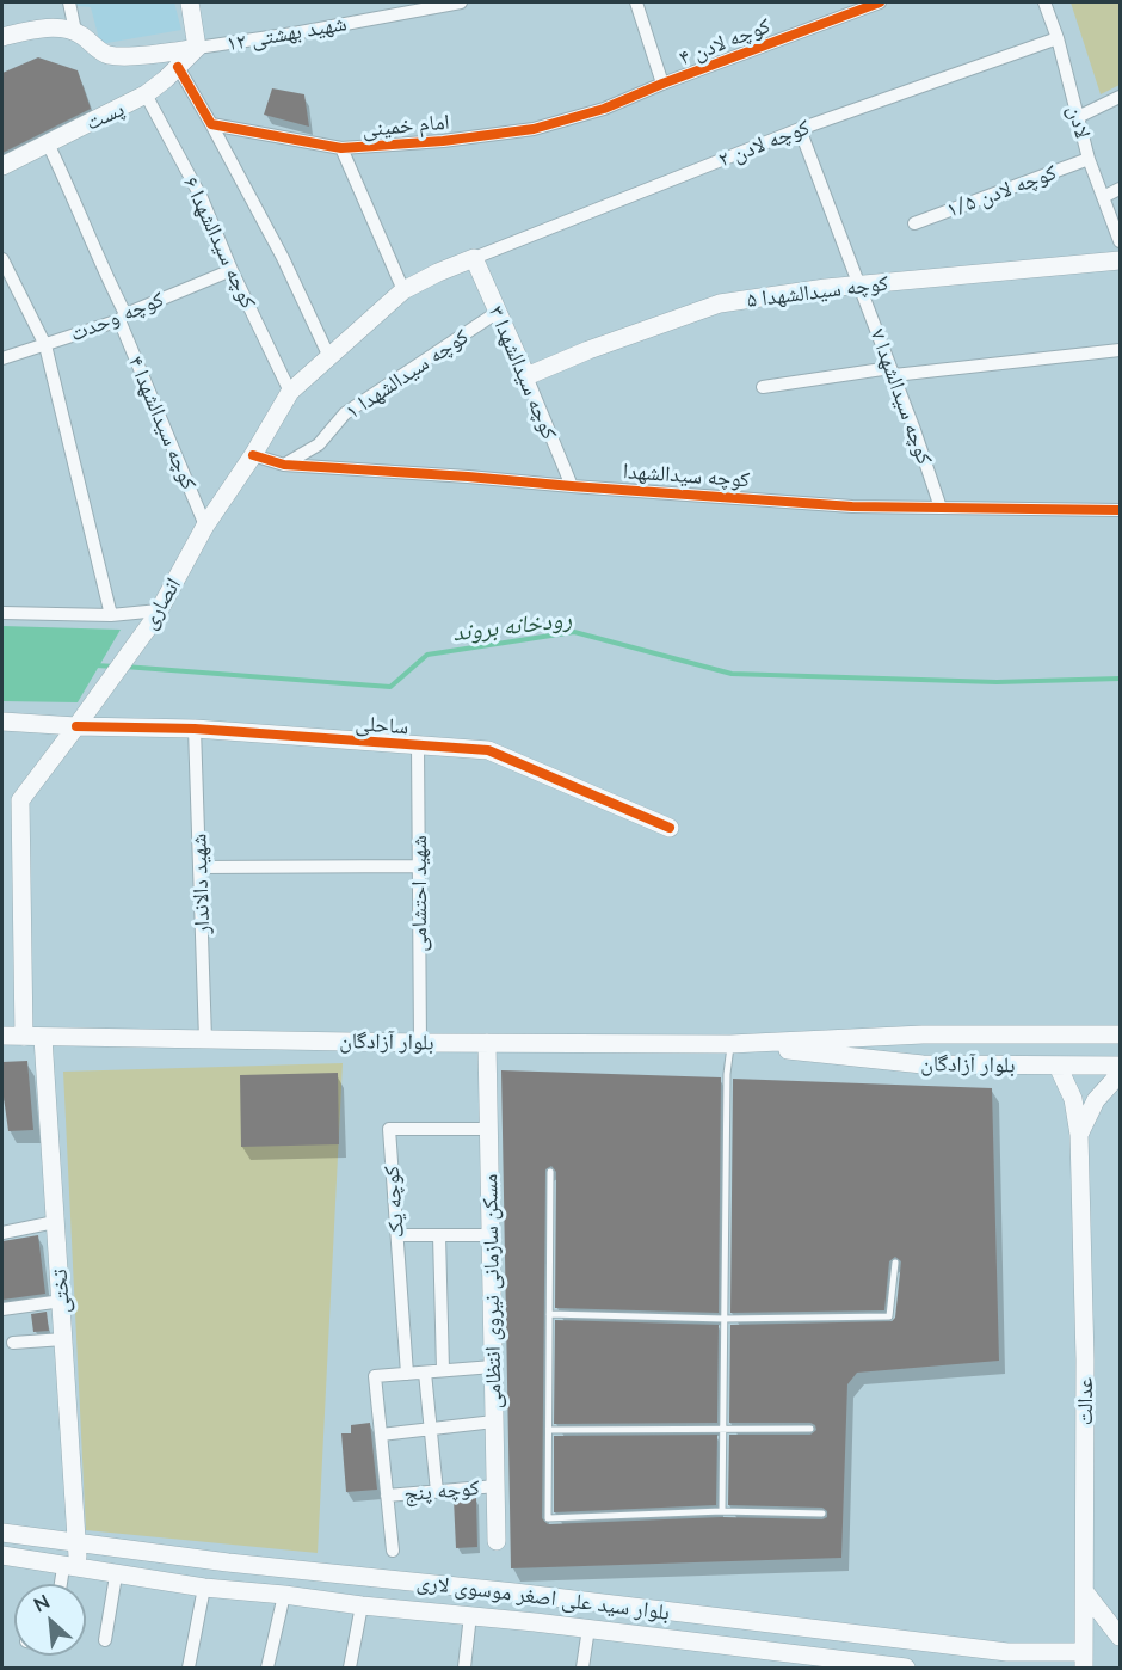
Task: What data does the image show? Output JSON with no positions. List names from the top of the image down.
{
  "streets": {
    "main road": [
      "پست",
      "کوچه سیدالشهدا ۵",
      "کوچه سیدالشهدا ۳",
      "انصاری",
      "ساحلی",
      "بلوار آزادگان",
      "تختی",
      "مسکن سازمانی نیروی انتظامی",
      "عدالت",
      "بلوار سید علی اصغر موسوی لاری"
    ],
    "street": [
      "شهید بهشتی ۱۲",
      "کوچه لادن ۴",
      "لادن",
      "امام خمینی",
      "کوچه لادن ۲",
      "کوچه لادن ۱/۵",
      "کوچه سیدالشهدا ۶",
      "کوچه وحدت",
      "کوچه سیدالشهدا ۱",
      "کوچه سیدالشهدا ۷",
      "کوچه سیدالشهدا ۴",
      "کوچه سیدالشهدا",
      "شهید دالاندار",
      "شهید احتشامی",
      "کوچه یک",
      "کوچه پنج"
    ]
  },
  "crossings": [
    ["شهید بهشتی ۱۲", "پست"],
    ["کوچه لادن ۴", "امام خمینی"],
    ["پست", "کوچه سیدالشهدا ۶"],
    ["پست", "کوچه سیدالشهدا ۴"],
    ["لادن", "کوچه لادن ۲"],
    ["لادن", "کوچه لادن ۱/۵"],
    ["کوچه لادن ۲", "کوچه سیدالشهدا ۳"],
    ["کوچه لادن ۲", "کوچه سیدالشهدا ۷"],
    ["کوچه لادن ۲", "انصاری"],
    ["کوچه سیدالشهدا ۶", "کوچه وحدت"],
    ["کوچه سیدالشهدا ۶", "انصاری"],
    ["کوچه سیدالشهدا ۵", "کوچه سیدالشهدا ۳"],
    ["کوچه سیدالشهدا ۵", "کوچه سیدالشهدا ۷"],
    ["کوچه وحدت", "کوچه سیدالشهدا ۴"],
    ["کوچه سیدالشهدا ۳", "کوچه سیدالشهدا ۱"],
    ["کوچه سیدالشهدا ۳", "کوچه سیدالشهدا"],
    ["کوچه سیدالشهدا ۳", "انصاری"],
    ["کوچه سیدالشهدا ۱", "کوچه سیدالشهدا"],
    ["کوچه سیدالشهدا ۷", "کوچه سیدالشهدا"],
    ["کوچه سیدالشهدا ۴", "انصاری"],
    ["کوچه سیدالشهدا", "انصاری"],
    ["انصاری", "ساحلی"],
    ["انصاری", "بلوار آزادگان"],
    ["ساحلی", "شهید دالاندار"],
    ["ساحلی", "شهید احتشامی"],
    ["شهید دالاندار", "بلوار آزادگان"],
    ["شهید احتشامی", "بلوار آزادگان"],
    ["بلوار آزادگان", "تختی"],
    ["بلوار آزادگان", "مسکن سازمانی نیروی انتظامی"],
    ["بلوار آزادگان", "عدالت"],
    ["کوچه یک", "مسکن سازمانی نیروی انتظامی"],
    ["تختی", "بلوار سید علی اصغر موسوی لاری"],
    ["مسکن سازمانی نیروی انتظامی", "کوچه پنج"],
    ["عدالت", "بلوار سید علی اصغر موسوی لاری"]
  ],
  "water": ["رودخانه بروند"],
  "north": "top left"
}
